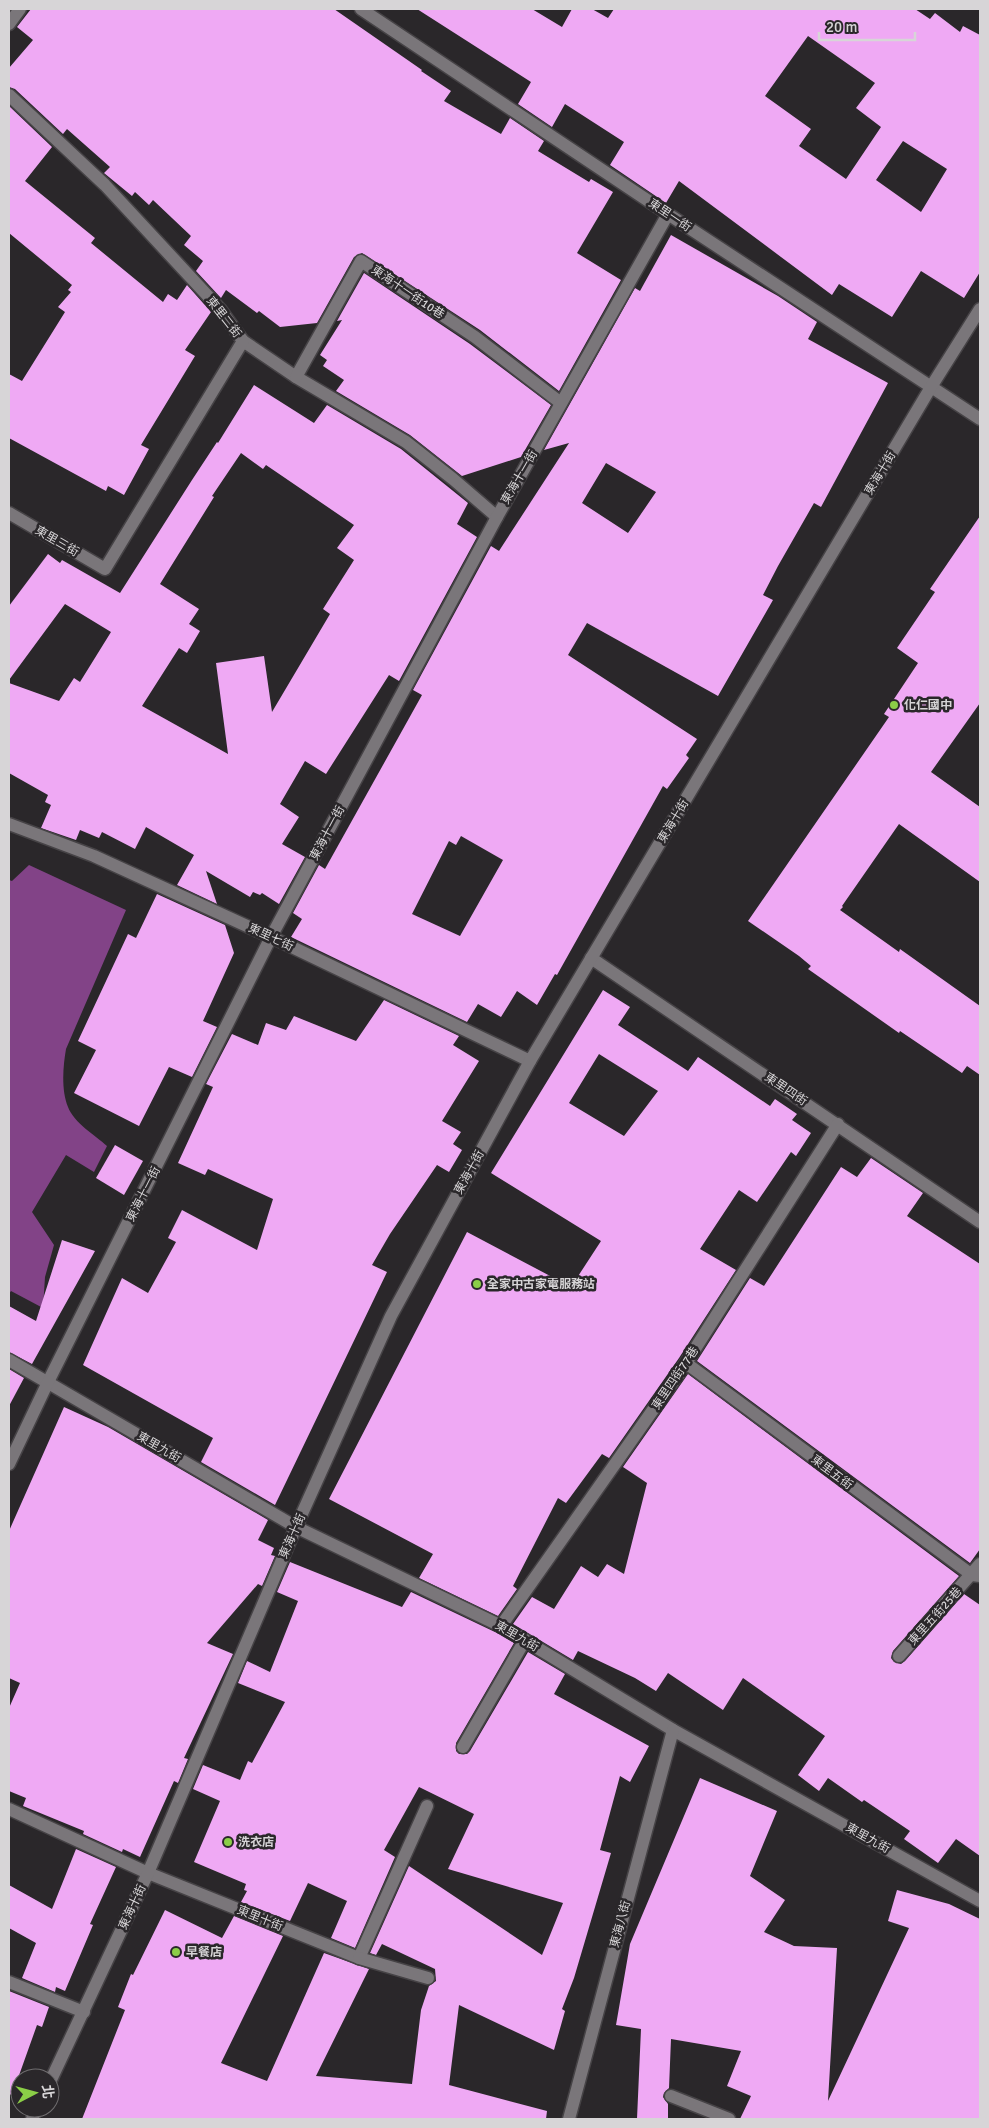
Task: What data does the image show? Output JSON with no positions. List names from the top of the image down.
{
  "streets": {
    "street": [
      "東里一街",
      "東海十一街10巷",
      "東里二街",
      "東海十街",
      "東海十一街",
      "東里三街",
      "東里七街",
      "東里四街",
      "東里四街77巷",
      "東里九街",
      "東里五街",
      "東里五街25巷",
      "東里十街",
      "東海八街"
    ]
  },
  "crossings": [
    ["東里一街", "東海十街"],
    ["東里一街", "東海十一街"],
    ["東海十一街10巷", "東里二街"],
    ["東海十一街10巷", "東海十一街"],
    ["東里二街", "東海十一街"],
    ["東里二街", "東里三街"],
    ["東海十街", "東里七街"],
    ["東海十街", "東里四街"],
    ["東海十街", "東里九街"],
    ["東海十街", "東里十街"],
    ["東海十一街", "東里七街"],
    ["東海十一街", "東里九街"],
    ["東里四街", "東里四街77巷"],
    ["東里四街77巷", "東里九街"],
    ["東里四街77巷", "東里五街"],
    ["東里九街", "東海八街"],
    ["東里五街", "東里五街25巷"]
  ],
  "places": [
    "化仁國中",
    "全家中古家電服務站",
    "洗衣店",
    "早餐店"
  ],
  "scale_bar": "20 m",
  "north": "right"
}
